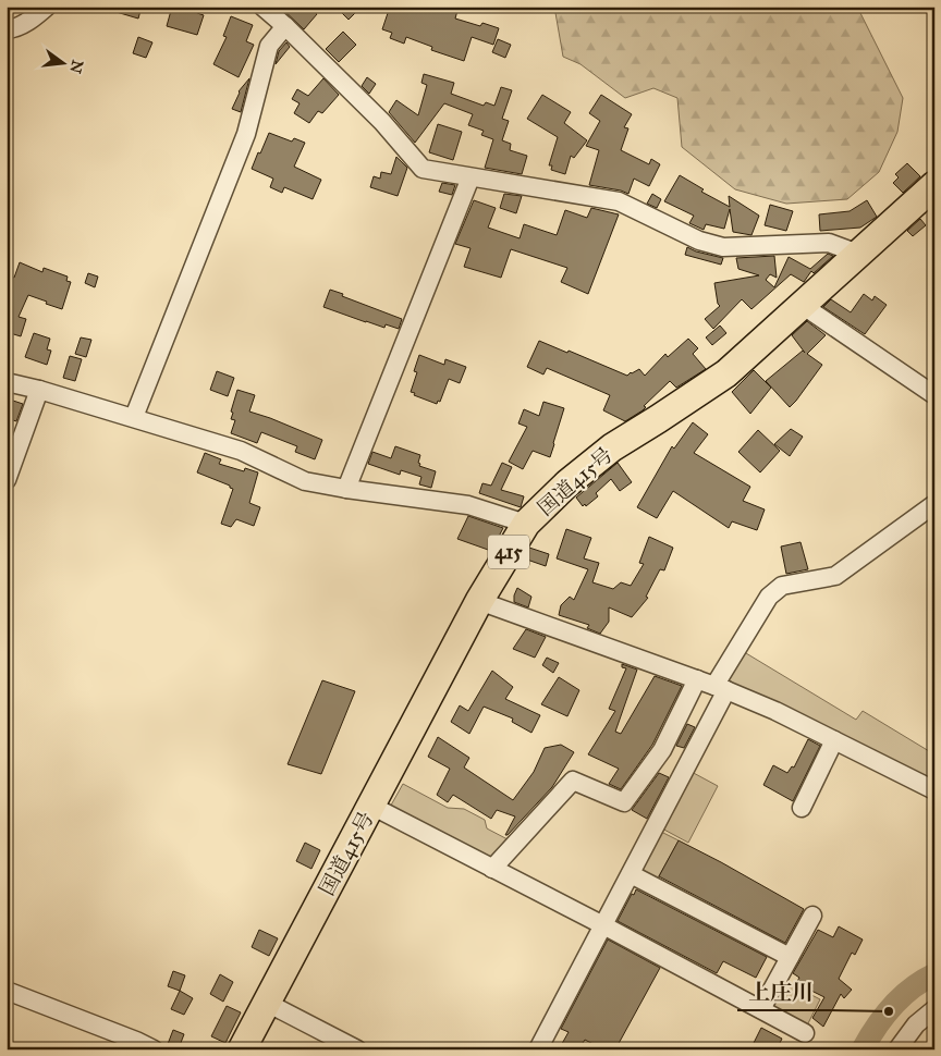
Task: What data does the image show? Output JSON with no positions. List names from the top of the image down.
{
  "streets": {
    "highway": ["国道415号", "415"]
  },
  "places": ["上庄川"],
  "north": "right"
}
